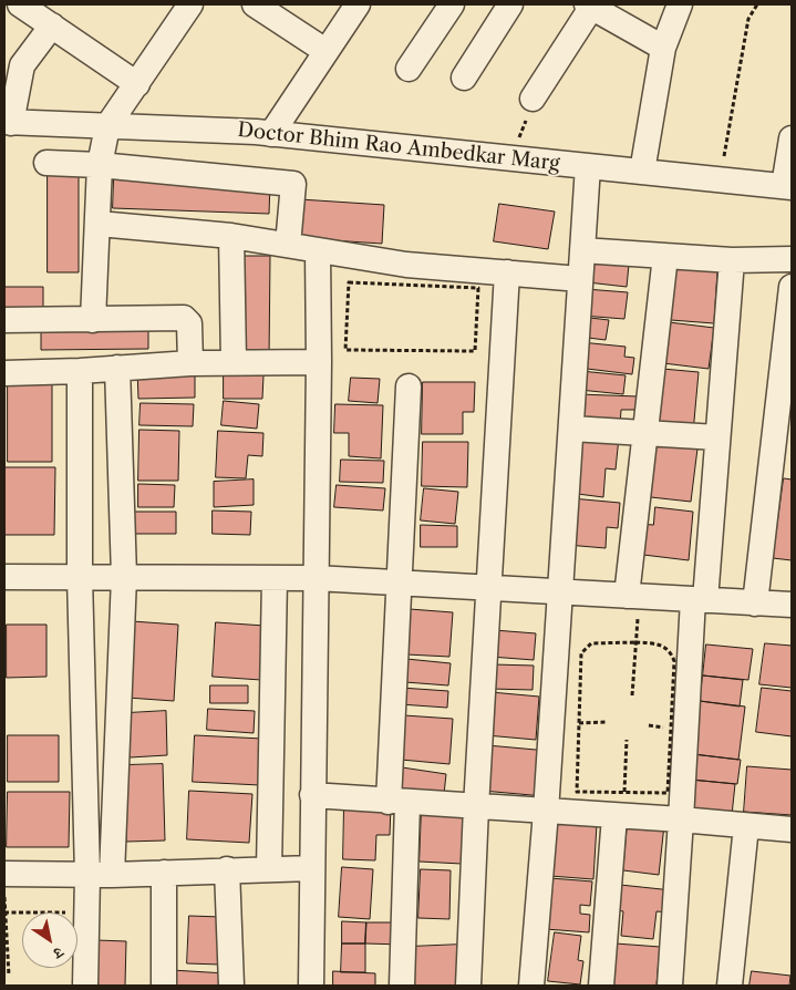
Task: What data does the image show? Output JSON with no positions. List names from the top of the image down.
{
  "streets": {
    "street": ["Doctor Bhim Rao Ambedkar Marg"]
  },
  "north": "bottom right"
}
